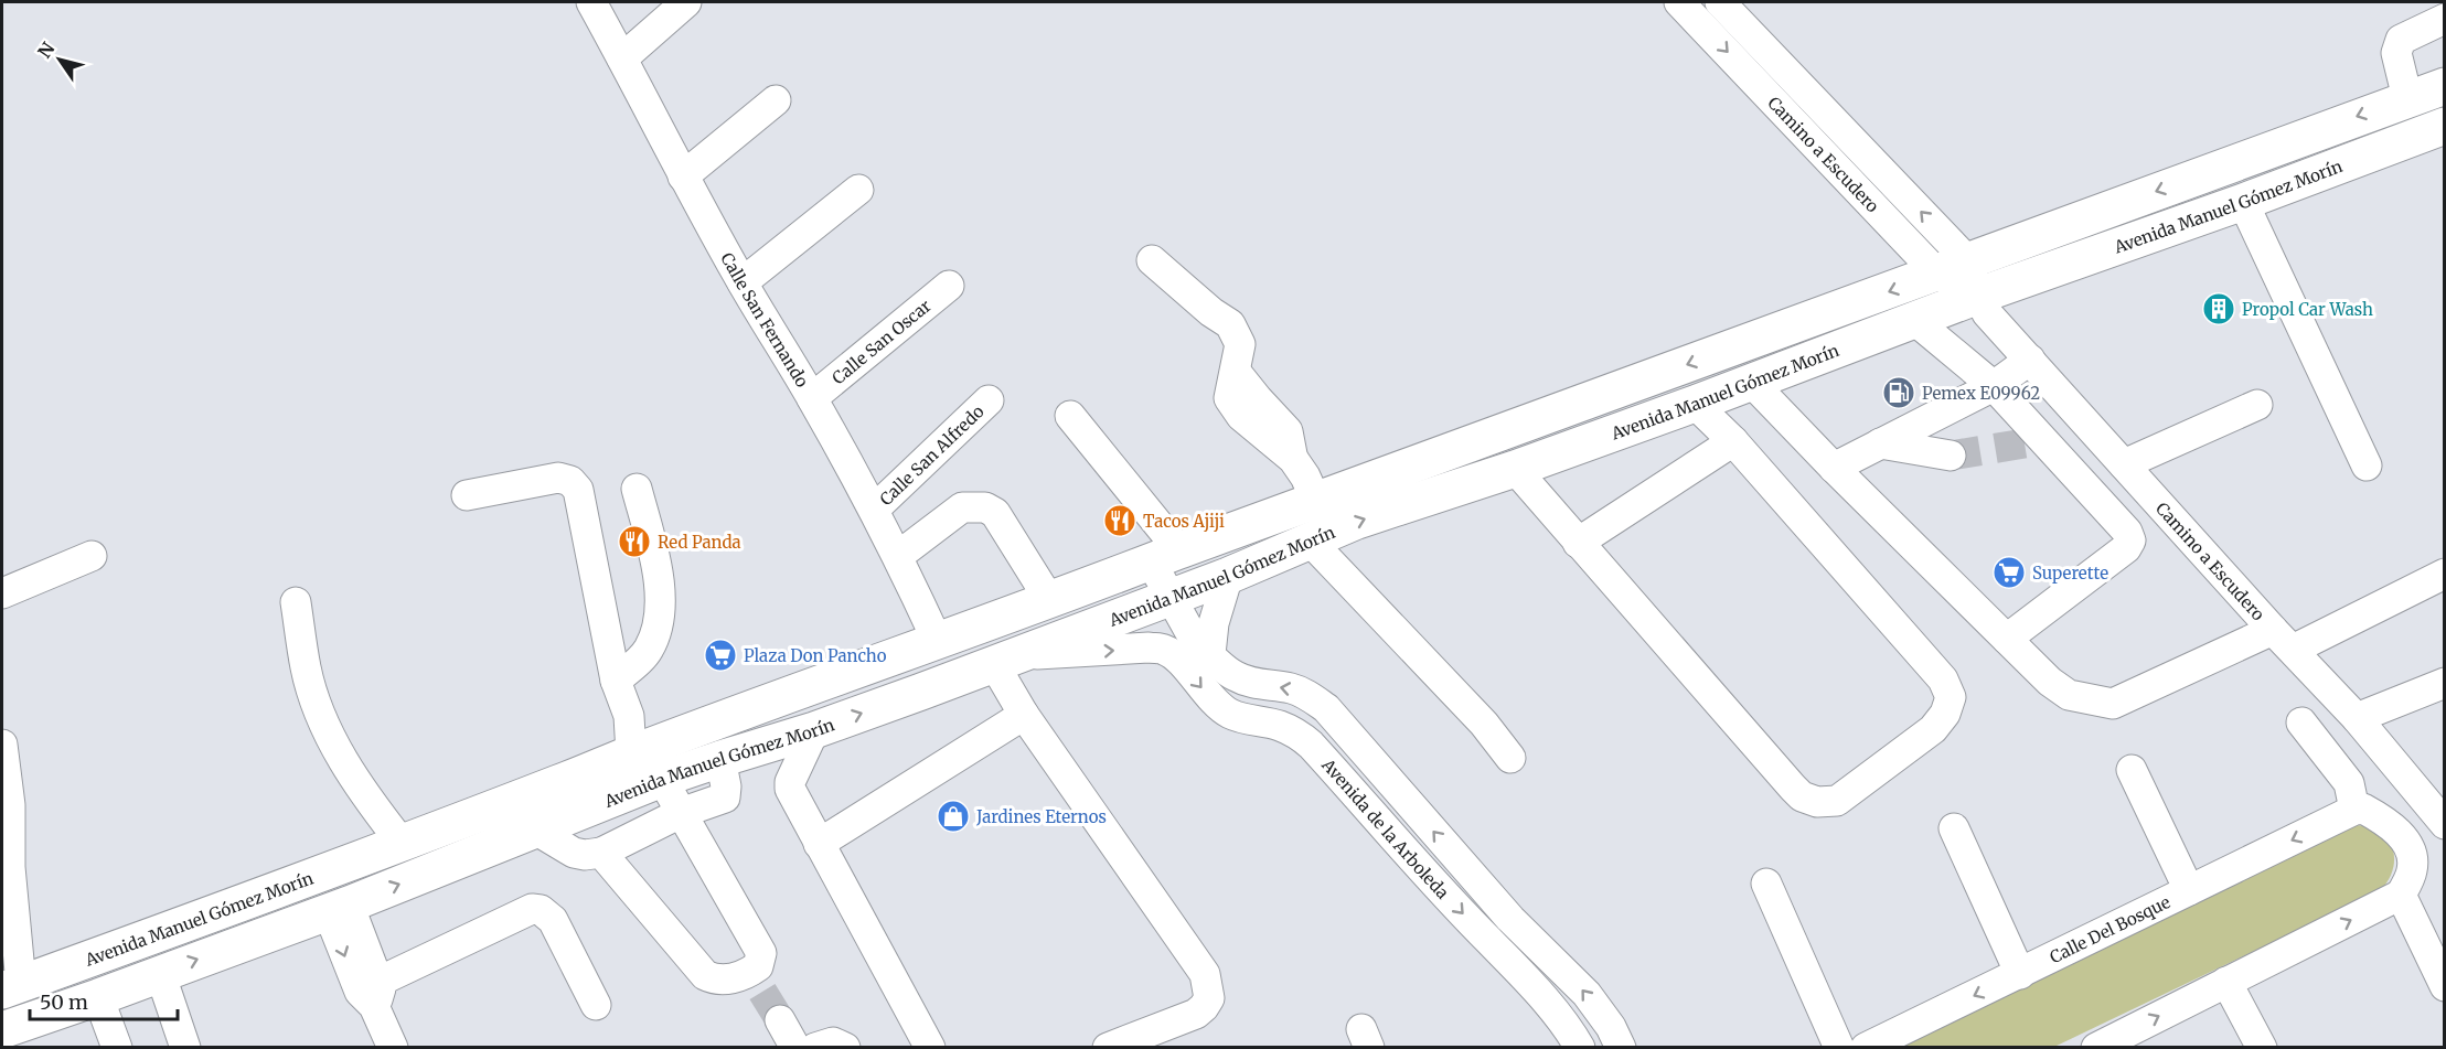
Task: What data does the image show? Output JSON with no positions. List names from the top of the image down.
{
  "streets": {
    "main road": ["Avenida Manuel Gómez Morín"],
    "street": [
      "Camino a Escudero",
      "Calle San Fernando",
      "Calle San Oscar",
      "Calle San Alfredo",
      "Avenida de la Arboleda",
      "Calle Del Bosque"
    ]
  },
  "crossings": [
    ["Camino a Escudero", "Avenida Manuel Gómez Morín"],
    ["Avenida Manuel Gómez Morín", "Calle San Fernando"],
    ["Avenida Manuel Gómez Morín", "Avenida de la Arboleda"],
    ["Calle San Fernando", "Calle San Oscar"],
    ["Calle San Fernando", "Calle San Alfredo"]
  ],
  "places": {
    "building": ["Propol Car Wash"],
    "fuel station": ["Pemex E09962"],
    "restaurant": ["Tacos Ajiji", "Red Panda"],
    "supermarket": ["Superette", "Plaza Don Pancho"],
    "shop": ["Jardines Eternos"]
  },
  "scale_bar": "50 m",
  "north": "top left"
}
